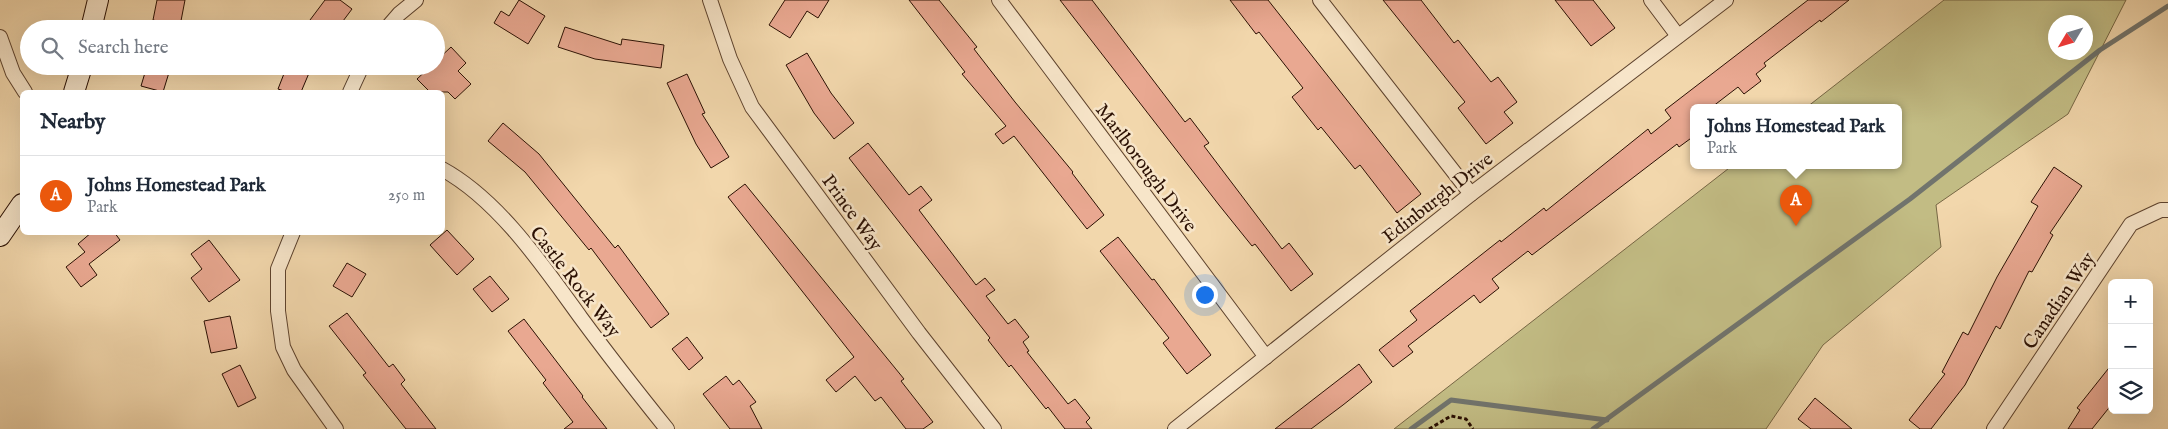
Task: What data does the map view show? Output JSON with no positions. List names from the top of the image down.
{
  "streets": {
    "street": [
      "Marlborough Drive",
      "Edinburgh Drive",
      "Prince Way",
      "Castle Rock Way",
      "Canadian Way"
    ]
  },
  "crossings": [
    ["Marlborough Drive", "Edinburgh Drive"]
  ],
  "north": "bottom left",
  "page": {
    "search": "Search here",
    "heading": "Nearby",
    "popup": ["Johns Homestead Park", "Park"],
    "list": [
      {
        "mark": "A",
        "name": "Johns Homestead Park",
        "note": "Park",
        "value": "250 m"
      }
    ],
    "pins": "A",
    "map_buttons": ["+", "−"]
  }
}
